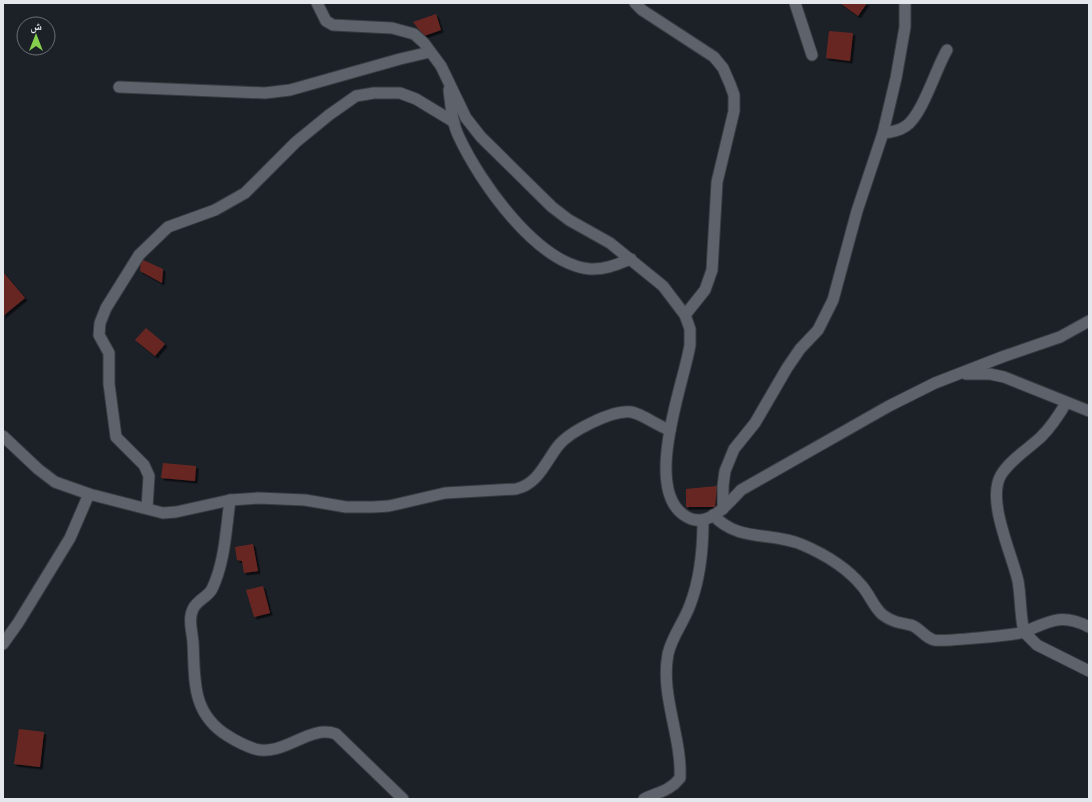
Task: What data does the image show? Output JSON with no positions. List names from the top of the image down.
{
  "north": "top"
}
